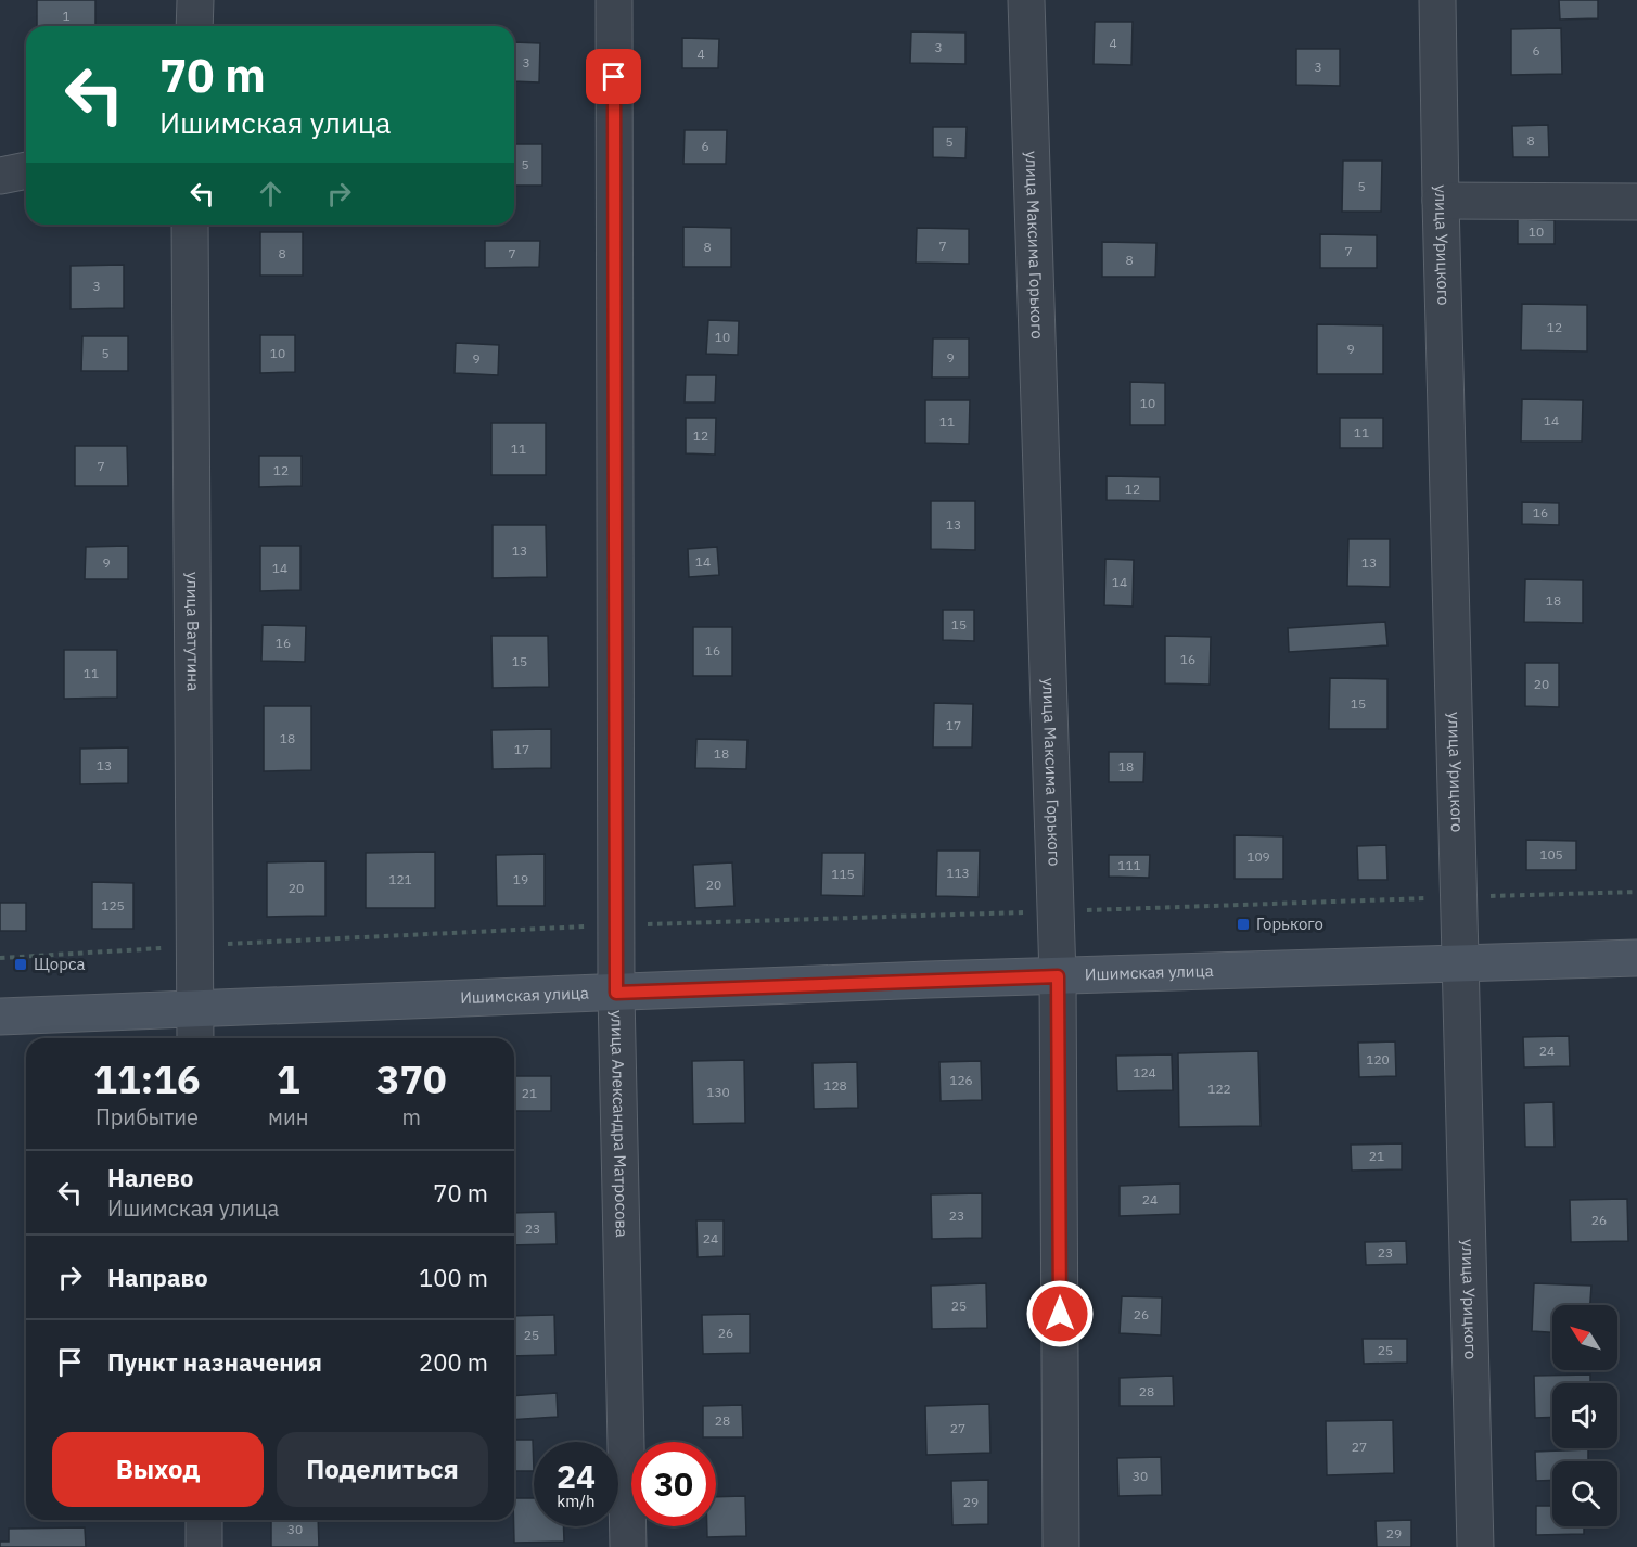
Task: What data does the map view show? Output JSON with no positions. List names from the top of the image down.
{
  "streets": {
    "main road": ["Ишимская улица"],
    "street": [
      "улица Максима Горького",
      "улица Урицкого",
      "улица Ватутина",
      "улица Александра Матросова"
    ]
  },
  "crossings": [
    ["улица Максима Горького", "Ишимская улица"],
    ["улица Урицкого", "Ишимская улица"],
    ["улица Ватутина", "Ишимская улица"],
    ["Ишимская улица", "улица Александра Матросова"]
  ],
  "places": {
    "transit": ["Горького", "Щорса"]
  },
  "house_numbers": [
    "1",
    "4",
    "3",
    "6",
    "4",
    "3",
    "3",
    "8",
    "5",
    "6",
    "5",
    "5",
    "10",
    "7",
    "8",
    "7",
    "8",
    "7",
    "8",
    "3",
    "12",
    "10",
    "9",
    "5",
    "10",
    "9",
    "9",
    "10",
    "14",
    "11",
    "11",
    "12",
    "11",
    "7",
    "12",
    "12",
    "16",
    "13",
    "13",
    "14",
    "9",
    "13",
    "14",
    "14",
    "18",
    "15",
    "16",
    "16",
    "16",
    "15",
    "11",
    "20",
    "15",
    "17",
    "18",
    "17",
    "18",
    "13",
    "18",
    "105",
    "109",
    "111",
    "113",
    "115",
    "121",
    "19",
    "20",
    "20",
    "125",
    "24",
    "120",
    "124",
    "126",
    "128",
    "122",
    "130",
    "21",
    "21",
    "24",
    "23",
    "26",
    "23",
    "24",
    "23",
    "25",
    "26",
    "26",
    "25",
    "25",
    "28",
    "28",
    "27",
    "27",
    "30",
    "29",
    "30",
    "29"
  ],
  "north": "top left",
  "page": {
    "turn": ["70 m", "Ишимская улица"],
    "eta": [
      "11:16",
      "Прибытие",
      "1",
      "мин",
      "370",
      "m"
    ],
    "list": [
      {
        "name": "Налево",
        "note": "Ишимская улица",
        "value": "70 m"
      },
      {
        "name": "Направо",
        "value": "100 m"
      },
      {
        "name": "Пункт назначения",
        "value": "200 m"
      }
    ],
    "buttons": ["Выход", "Поделиться"],
    "speed": "24 km/h",
    "limit": "30"
  }
}
